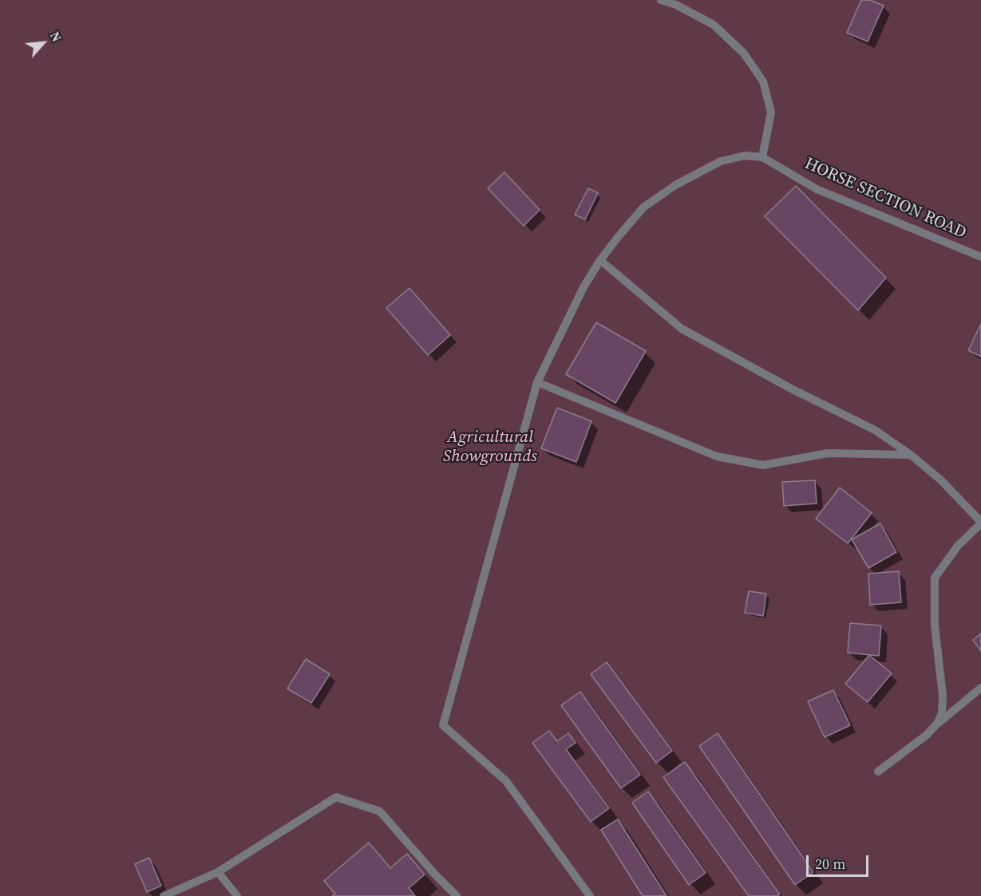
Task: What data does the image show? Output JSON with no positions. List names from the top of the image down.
{
  "streets": {
    "lane": ["HORSE SECTION ROAD"]
  },
  "parks": ["Agricultural Showgrounds"],
  "scale_bar": "20 m",
  "north": "top right"
}
